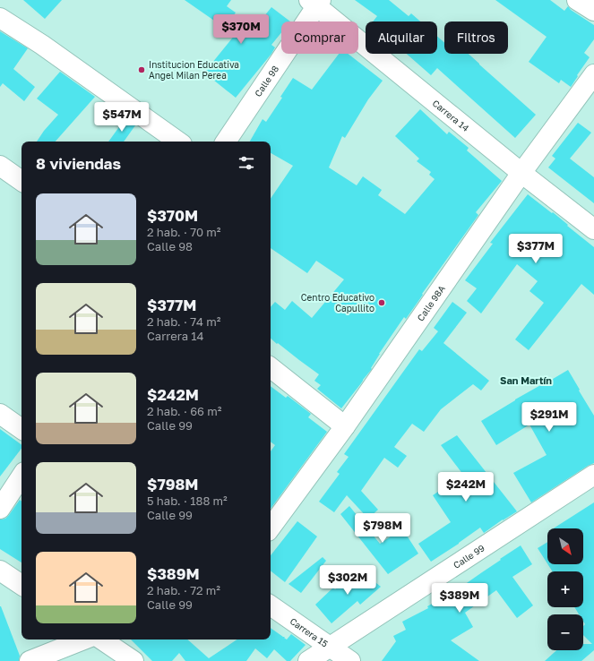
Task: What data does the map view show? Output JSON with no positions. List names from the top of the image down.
{
  "streets": {
    "street": [
      "Calle 98",
      "Carrera 14",
      "Calle 98A",
      "Calle 99",
      "Carrera 15"
    ]
  },
  "crossings": [
    ["Calle 98", "Carrera 14"],
    ["Carrera 14", "Calle 98A"],
    ["Calle 99", "Carrera 15"]
  ],
  "districts": ["San Martín"],
  "places": ["Institucion Educativa Angel Milan Perea", "Centro Educativo Capullito"],
  "north": "bottom right",
  "page": {
    "price": [
      "$370M",
      "$547M",
      "$377M",
      "$291M",
      "$242M",
      "$798M",
      "$302M",
      "$389M"
    ],
    "chip": ["Comprar", "Alquilar", "Filtros"],
    "heading": "8 viviendas",
    "list": [
      {
        "name": "$370M",
        "note": "2 hab. · 70 m² · Calle 98"
      },
      {
        "name": "$377M",
        "note": "2 hab. · 74 m² · Carrera 14"
      },
      {
        "name": "$242M",
        "note": "2 hab. · 66 m² · Calle 99"
      },
      {
        "name": "$798M",
        "note": "5 hab. · 188 m² · Calle 99"
      },
      {
        "name": "$389M",
        "note": "2 hab. · 72 m² · Calle 99"
      }
    ],
    "map_buttons": ["+", "−"]
  }
}
